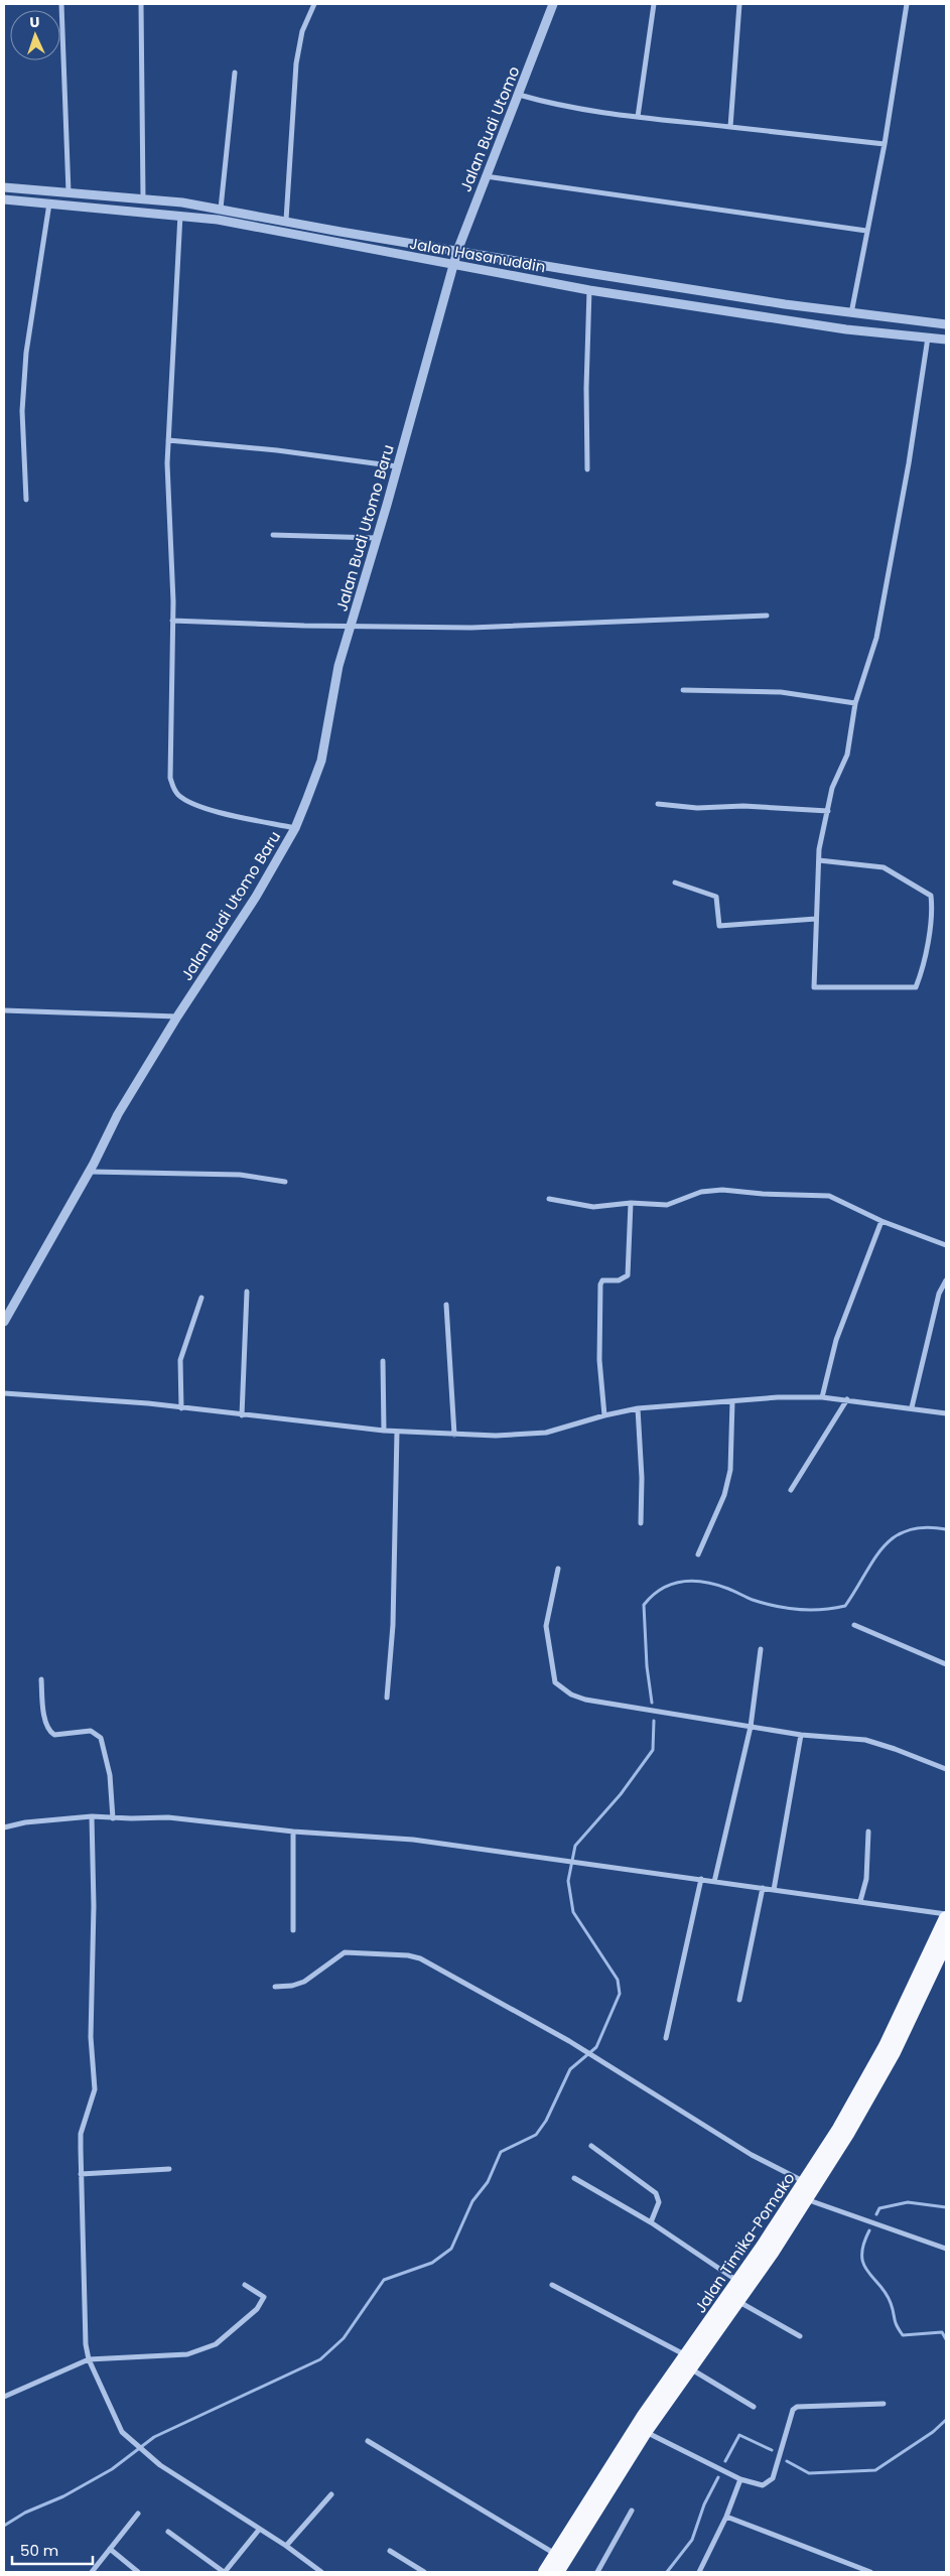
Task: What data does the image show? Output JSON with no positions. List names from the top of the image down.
{
  "streets": {
    "highway": ["Jalan Timika-Pomako"],
    "street": ["Jalan Budi Utomo", "Jalan Hasanuddin", "Jalan Budi Utomo Baru"]
  },
  "crossings": [
    ["Jalan Budi Utomo", "Jalan Hasanuddin"],
    ["Jalan Budi Utomo", "Jalan Budi Utomo Baru"],
    ["Jalan Hasanuddin", "Jalan Budi Utomo Baru"]
  ],
  "scale_bar": "50 m",
  "north": "top"
}
